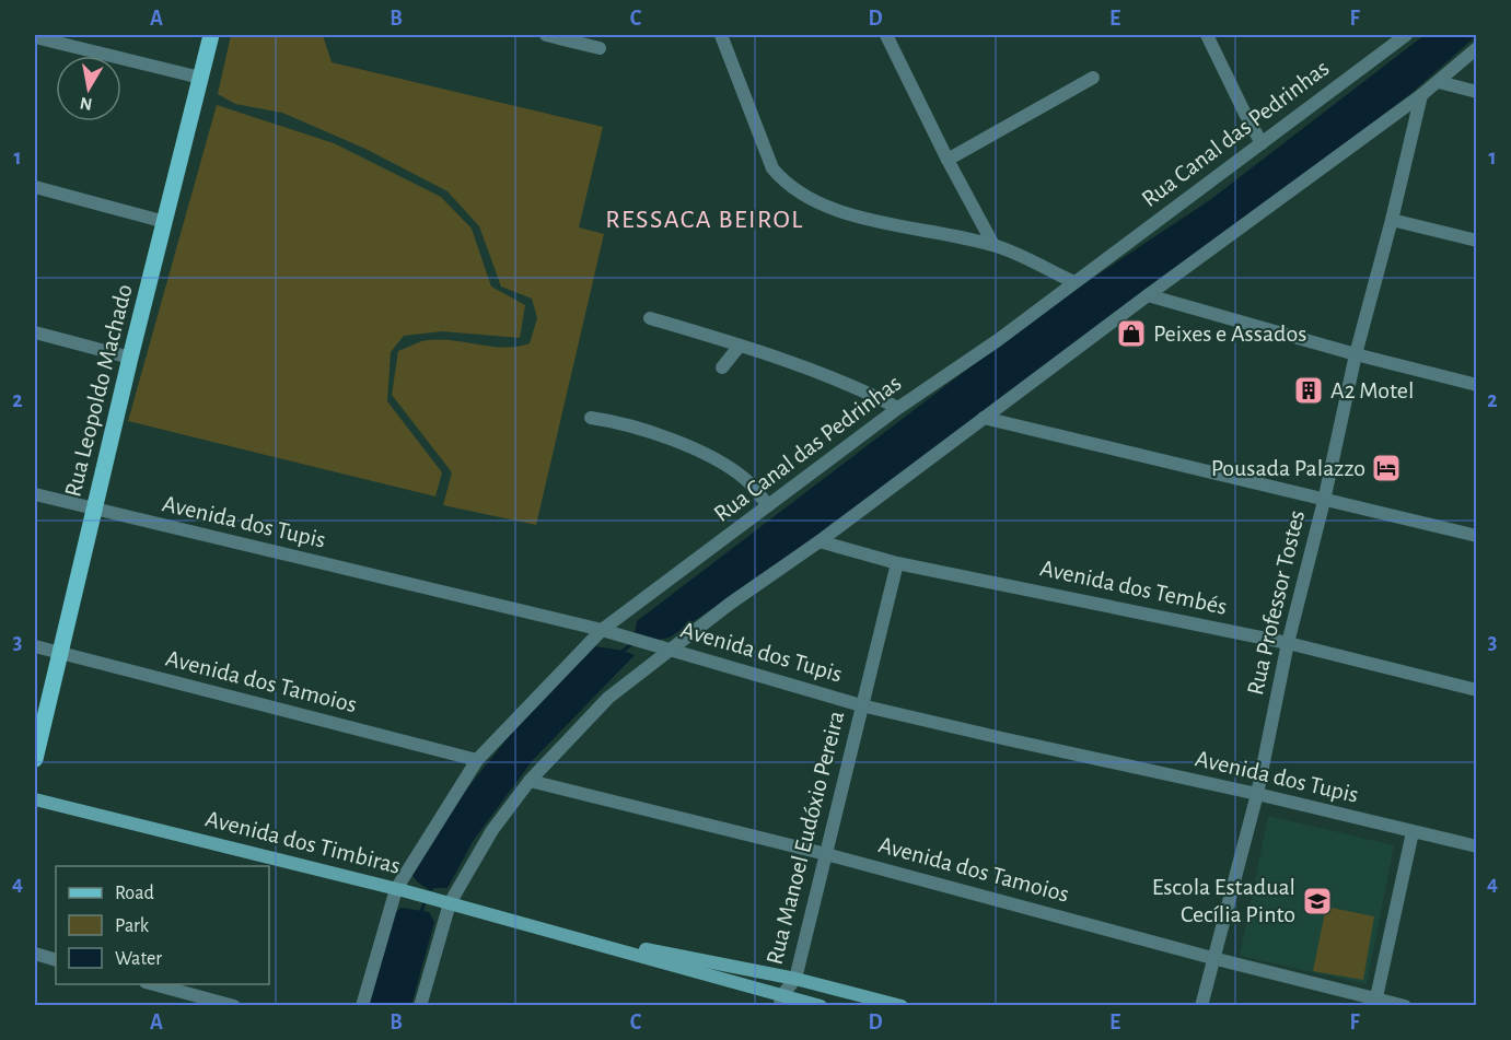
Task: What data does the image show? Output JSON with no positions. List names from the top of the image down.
{
  "streets": {
    "main road": ["Rua Leopoldo Machado"],
    "street": [
      "Rua Canal das Pedrinhas",
      "Avenida dos Tupis",
      "Avenida dos Tembés",
      "Rua Professor Tostes",
      "Avenida dos Tamoios",
      "Rua Manoel Eudóxio Pereira",
      "Avenida dos Timbiras"
    ]
  },
  "crossings": [
    ["Rua Canal das Pedrinhas", "Avenida dos Tupis"],
    ["Rua Canal das Pedrinhas", "Avenida dos Tamoios"],
    ["Rua Canal das Pedrinhas", "Avenida dos Timbiras"],
    ["Rua Leopoldo Machado", "Avenida dos Tupis"],
    ["Rua Leopoldo Machado", "Avenida dos Tamoios"],
    ["Avenida dos Tupis", "Rua Professor Tostes"],
    ["Avenida dos Tupis", "Rua Manoel Eudóxio Pereira"],
    ["Avenida dos Tembés", "Rua Professor Tostes"],
    ["Avenida dos Tembés", "Rua Manoel Eudóxio Pereira"],
    ["Rua Professor Tostes", "Avenida dos Tamoios"],
    ["Avenida dos Tamoios", "Rua Manoel Eudóxio Pereira"],
    ["Rua Manoel Eudóxio Pereira", "Avenida dos Timbiras"]
  ],
  "districts": ["RESSACA BEIROL"],
  "places": {
    "shop": ["Peixes e Assados"],
    "building": ["A2 Motel"],
    "hotel": ["Pousada Palazzo"],
    "school or university": ["Escola Estadual Cecília Pinto"]
  },
  "legend": ["Road", "Park", "Water"],
  "north": "bottom",
  "grid": {
    "columns": [
      "A",
      "B",
      "C",
      "D",
      "E",
      "F"
    ],
    "rows": [
      "1",
      "2",
      "3",
      "4"
    ]
  }
}
